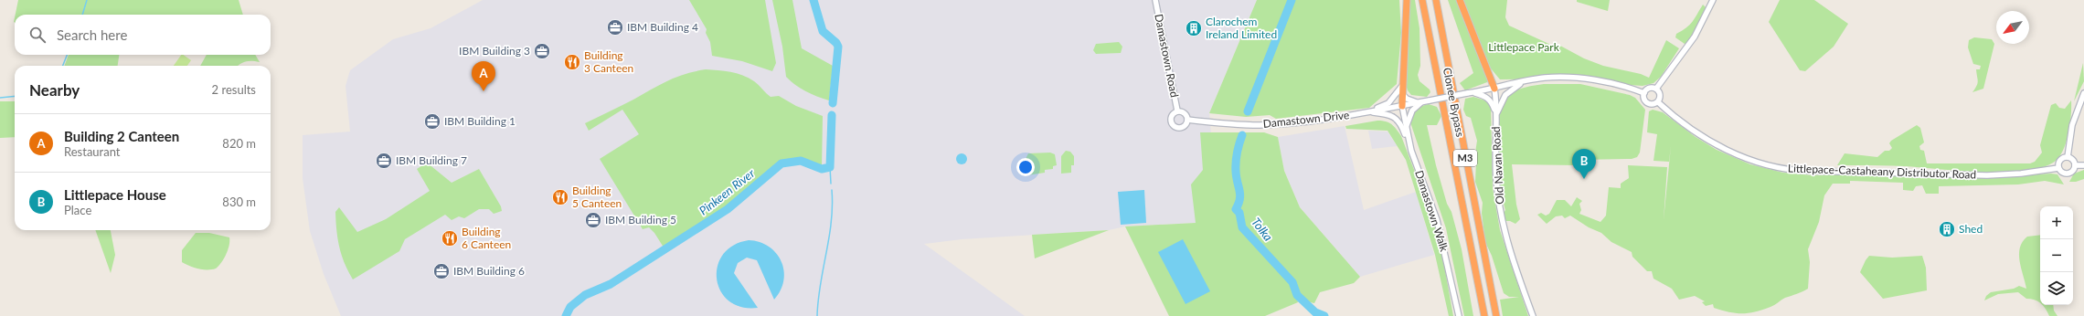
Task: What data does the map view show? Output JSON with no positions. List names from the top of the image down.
{
  "streets": {
    "highway": ["Clonee Bypass", "M3"],
    "street": [
      "Damastown Road",
      "Damastown Drive",
      "Old Navan Road",
      "Littlepace-Castaheany Distributor Road",
      "Damastown Walk"
    ]
  },
  "crossings": [
    ["Damastown Road", "Damastown Drive"],
    ["Damastown Drive", "Old Navan Road"],
    ["Damastown Drive", "Damastown Walk"]
  ],
  "water": ["Pinkeen River", "Tolka"],
  "parks": ["Littlepace Park"],
  "places": {
    "office": [
      "IBM Building 4",
      "IBM Building 3",
      "IBM Building 1",
      "IBM Building 7",
      "IBM Building 5",
      "IBM Building 6"
    ],
    "building": ["Clarochem Ireland Limited", "Shed"],
    "restaurant": ["Building 3 Canteen", "Building 5 Canteen", "Building 6 Canteen"]
  },
  "north": "bottom left",
  "page": {
    "search": "Search here",
    "pins": ["A", "B"],
    "heading": ["Nearby", "2 results"],
    "list": [
      {
        "mark": "A",
        "name": "Building 2 Canteen",
        "note": "Restaurant",
        "value": "820 m"
      },
      {
        "mark": "B",
        "name": "Littlepace House",
        "note": "Place",
        "value": "830 m"
      }
    ],
    "map_buttons": ["+", "−"]
  }
}
